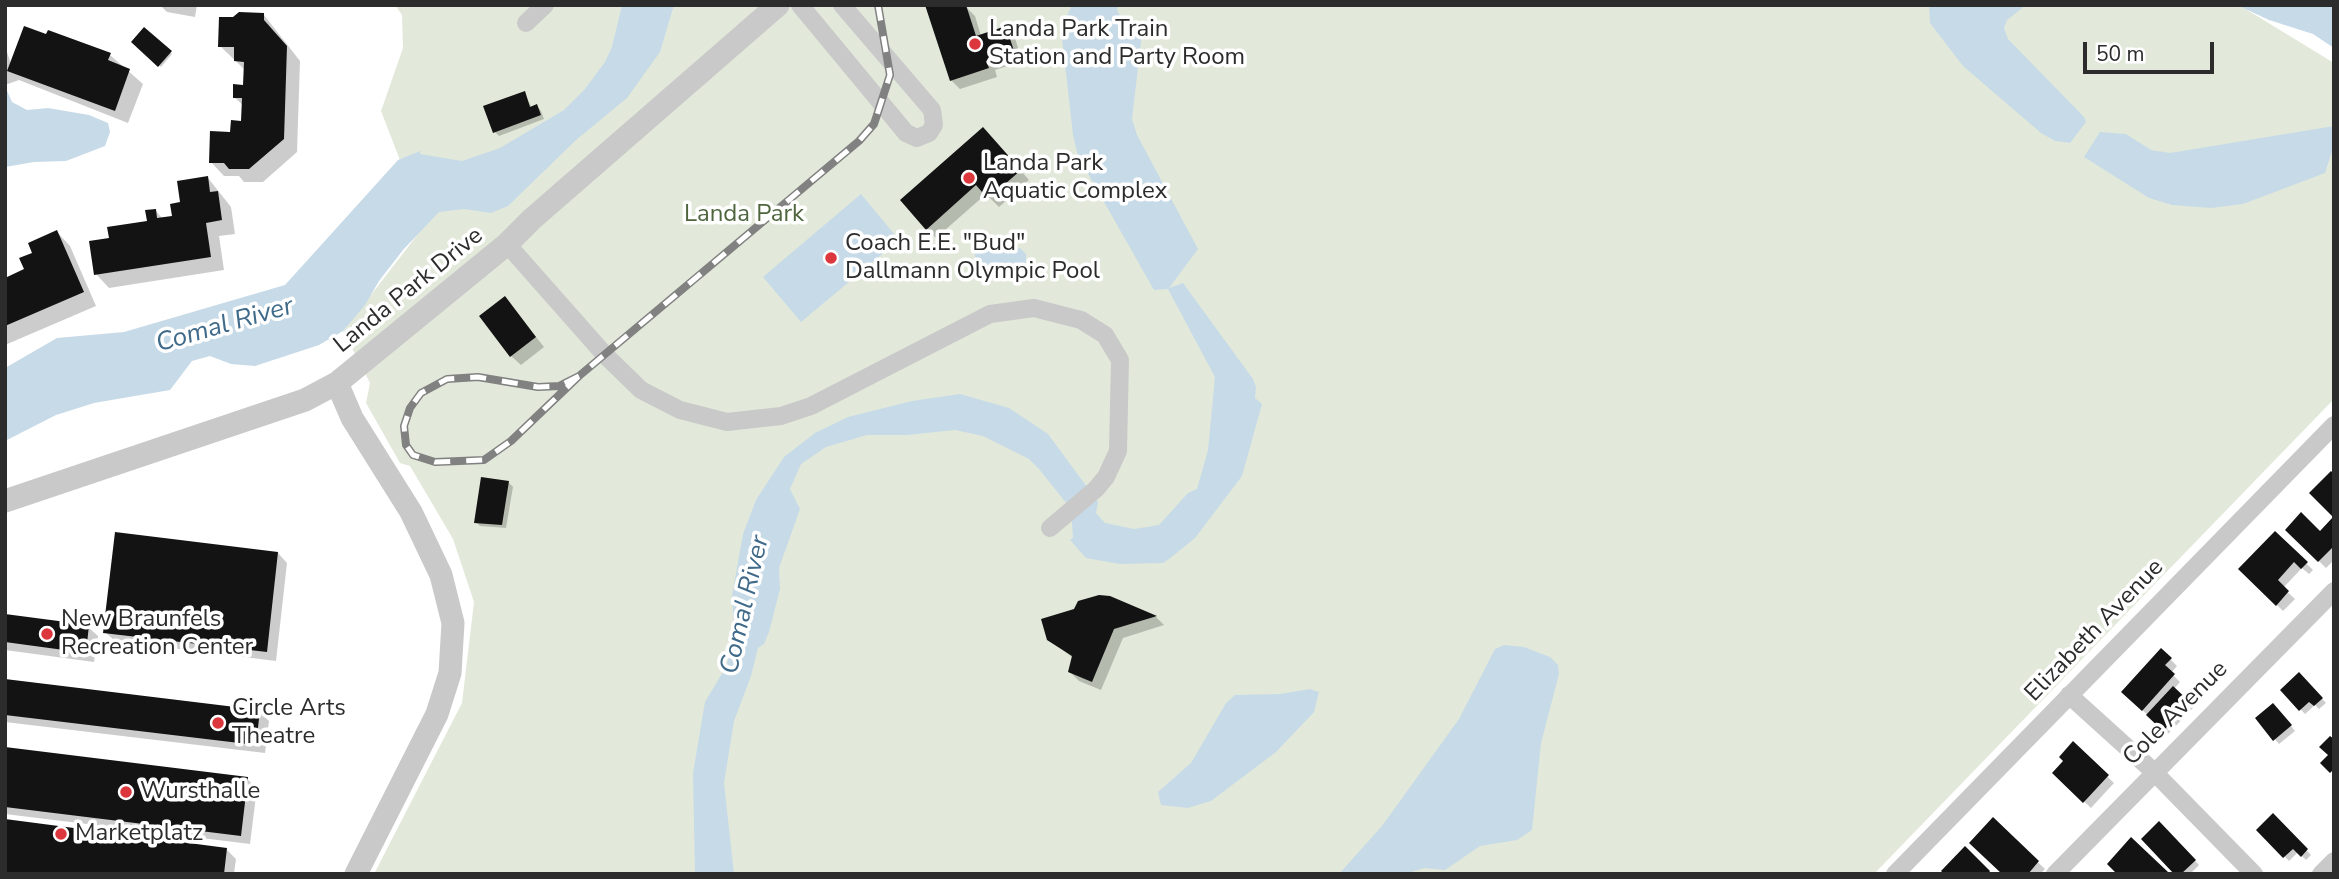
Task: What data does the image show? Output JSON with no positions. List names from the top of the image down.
{
  "streets": {
    "street": ["Landa Park Drive", "Elizabeth Avenue", "Cole Avenue"]
  },
  "water": ["Comal River"],
  "parks": ["Landa Park"],
  "places": [
    "Landa Park Train Station and Party Room",
    "Landa Park Aquatic Complex",
    "Coach E.E. \"Bud\" Dallmann Olympic Pool",
    "New Braunfels Recreation Center",
    "Circle Arts Theatre",
    "Wursthalle",
    "Marketplatz"
  ],
  "scale_bar": "50 m"
}
